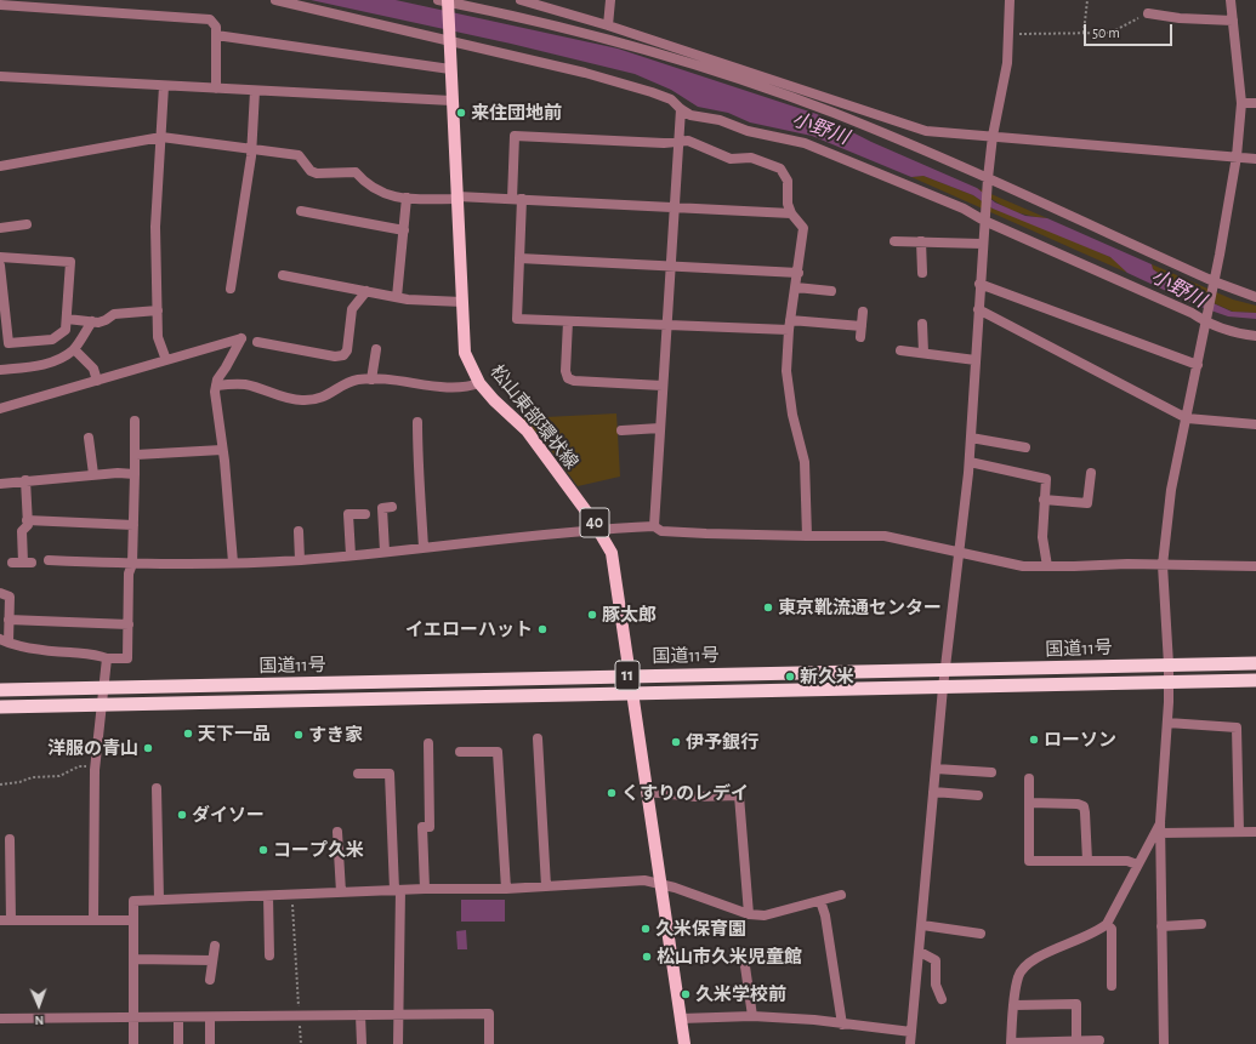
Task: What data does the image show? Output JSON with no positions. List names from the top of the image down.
{
  "streets": {
    "highway": ["国道11号", "11"],
    "main road": ["松山東部環状線", "40"]
  },
  "crossings": [
    ["松山東部環状線", "国道11号"]
  ],
  "water": ["小野川"],
  "places": [
    "来住団地前",
    "東京靴流通センター",
    "豚太郎",
    "イエローハット",
    "新久米",
    "天下一品",
    "すき家",
    "ローソン",
    "伊予銀行",
    "洋服の青山",
    "くすりのレデイ",
    "ダイソー",
    "コープ久米",
    "久米保育園",
    "松山市久米児童館",
    "久米学校前"
  ],
  "scale_bar": "50 m",
  "north": "bottom"
}
